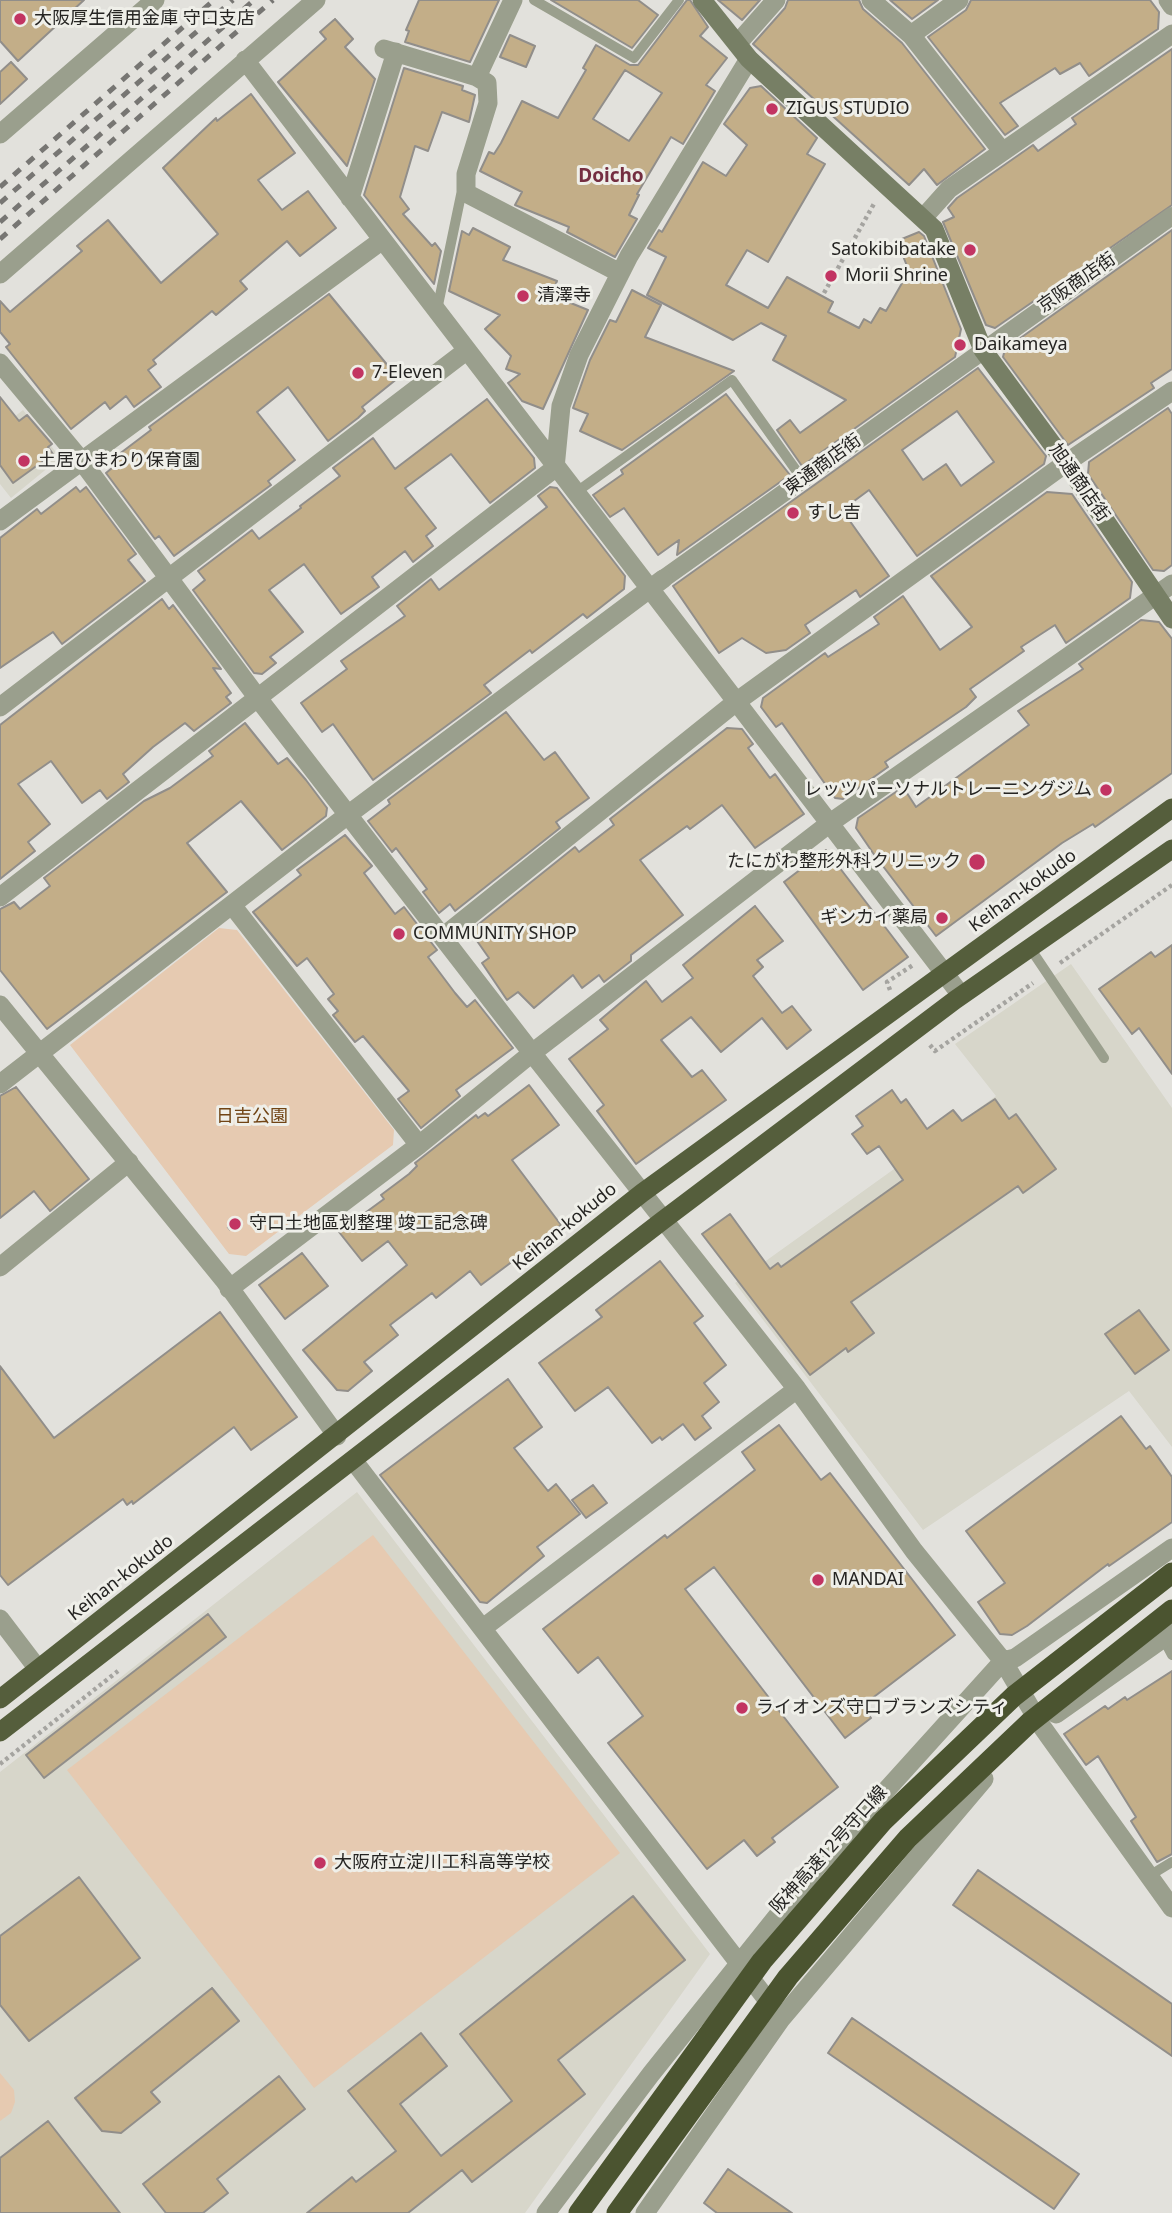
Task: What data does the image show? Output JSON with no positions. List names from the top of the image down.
{
  "streets": {
    "highway": ["Keihan-kokudo", "阪神高速12号守口線"],
    "main road": ["旭通商店街"],
    "street": ["京阪商店街", "東通商店街"]
  },
  "crossings": [
    ["京阪商店街", "東通商店街"],
    ["京阪商店街", "旭通商店街"],
    ["東通商店街", "旭通商店街"]
  ],
  "districts": ["Doicho"],
  "parks": ["日吉公園"],
  "places": [
    "大阪厚生信用金庫 守口支店",
    "ZIGUS STUDIO",
    "Satokibibatake",
    "Morii Shrine",
    "清澤寺",
    "Daikameya",
    "7-Eleven",
    "土居ひまわり保育園",
    "すし吉",
    "レッツパーソナルトレーニングジム",
    "たにがわ整形外科クリニック",
    "ギンカイ薬局",
    "COMMUNITY SHOP",
    "守口土地區划整理 竣工記念碑",
    "MANDAI",
    "ライオンズ守口ブランズシティ",
    "大阪府立淀川工科高等学校"
  ]
}
